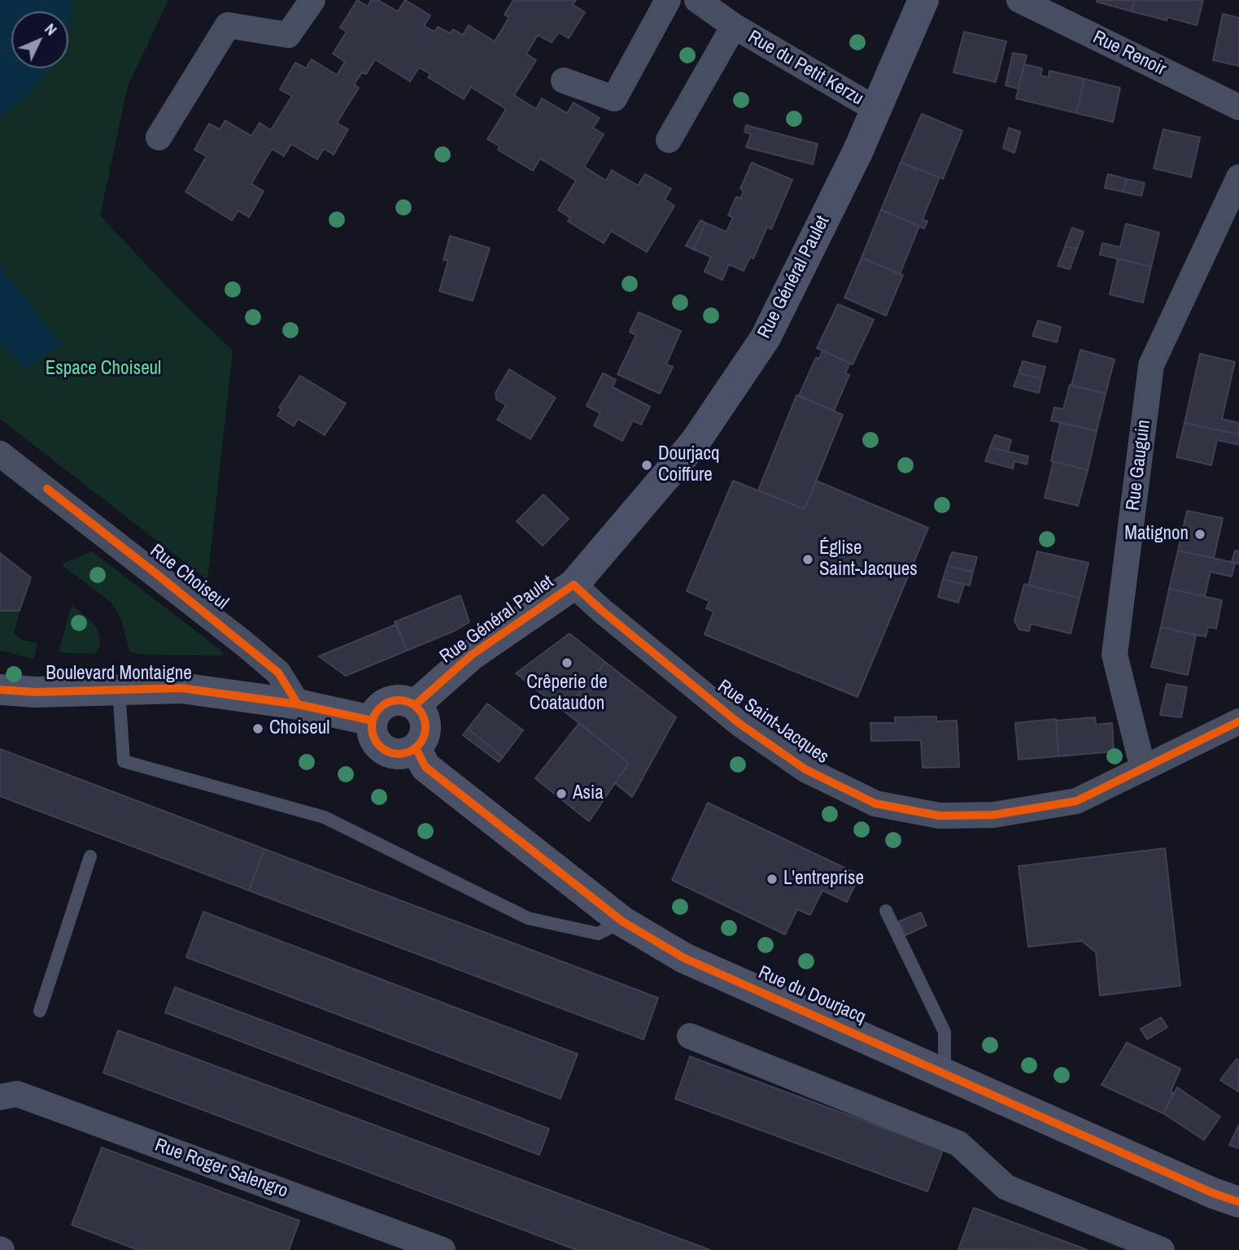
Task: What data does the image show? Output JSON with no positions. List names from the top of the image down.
{
  "streets": {
    "main road": ["Rue Général Paulet", "Boulevard Montaigne", "Rue du Dourjacq"],
    "street": [
      "Rue Renoir",
      "Rue du Petit Kerzu",
      "Rue Gauguin",
      "Rue Choiseul",
      "Rue Saint-Jacques",
      "Rue Roger Salengro"
    ]
  },
  "crossings": [
    ["Rue du Petit Kerzu", "Rue Général Paulet"],
    ["Rue Général Paulet", "Boulevard Montaigne"],
    ["Rue Général Paulet", "Rue Saint-Jacques"],
    ["Rue Général Paulet", "Rue du Dourjacq"],
    ["Rue Gauguin", "Rue Saint-Jacques"],
    ["Rue Choiseul", "Boulevard Montaigne"],
    ["Boulevard Montaigne", "Rue du Dourjacq"]
  ],
  "parks": ["Espace Choiseul"],
  "places": [
    "Dourjacq Coiffure",
    "Matignon",
    "Église Saint-Jacques",
    "Crêperie de Coataudon",
    "Choiseul",
    "Asia",
    "L'entreprise"
  ],
  "north": "top right"
}
